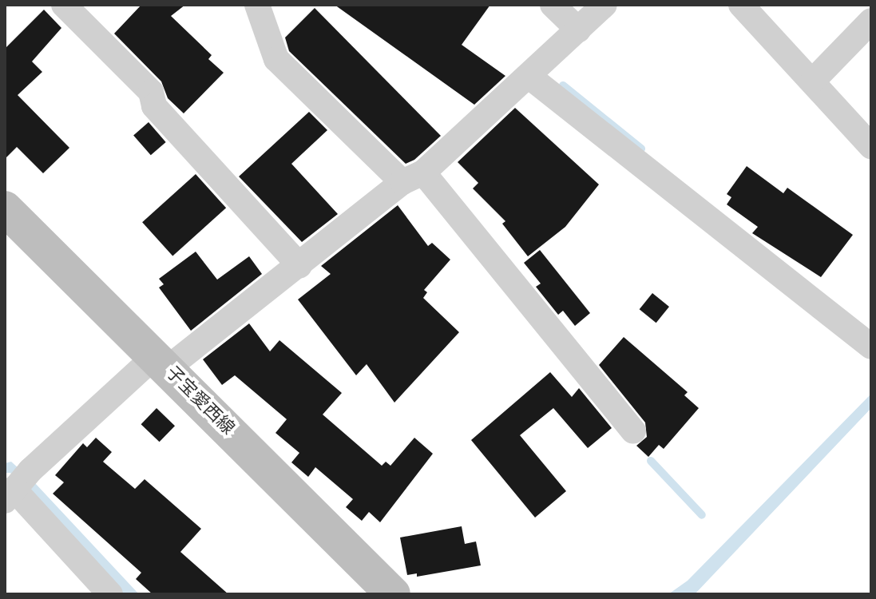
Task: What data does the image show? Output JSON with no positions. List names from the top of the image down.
{
  "streets": {
    "main road": ["子宝愛西線"]
  }
}
